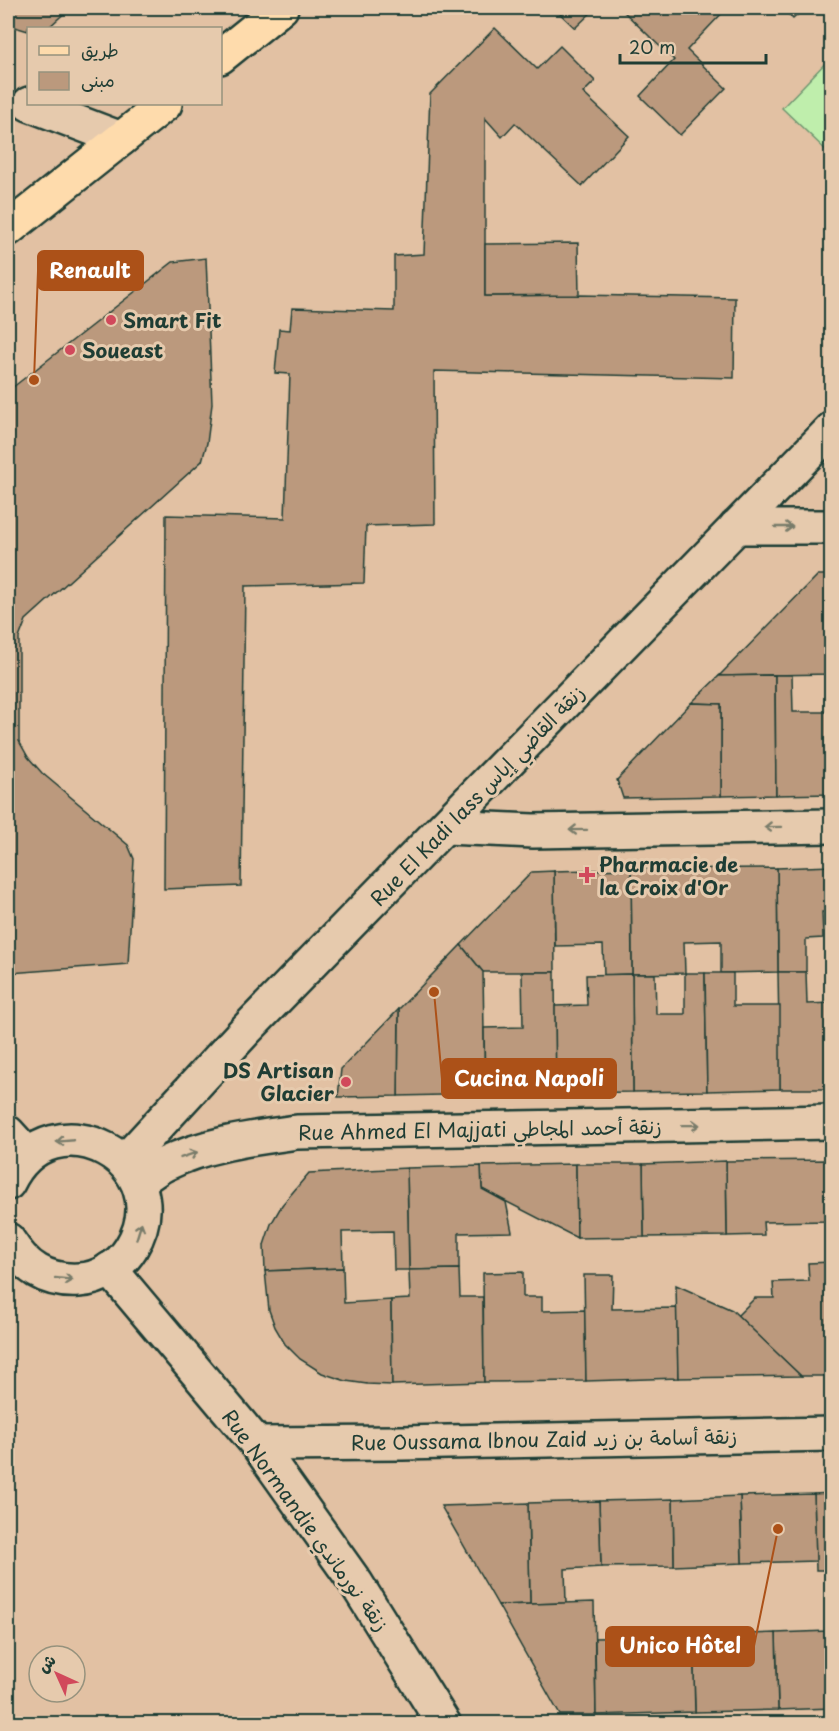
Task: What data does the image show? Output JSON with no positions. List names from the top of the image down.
{
  "streets": {
    "street": [
      "Rue El Kadi Iass زنقة القاضي إياس",
      "Rue Ahmed El Majjati زنقة أحمد المجاطي",
      "Rue Oussama Ibnou Zaid زنقة أسامة بن زيد",
      "Rue Normandie زنقة نورماندي"
    ]
  },
  "crossings": [
    ["Rue El Kadi Iass زنقة القاضي إياس", "Rue Ahmed El Majjati زنقة أحمد المجاطي"],
    ["Rue Oussama Ibnou Zaid زنقة أسامة بن زيد", "Rue Normandie زنقة نورماندي"]
  ],
  "places": {
    "other": [
      "Smart Fit",
      "Soueast",
      "Renault",
      "Cucina Napoli",
      "DS Artisan Glacier",
      "Unico Hôtel"
    ],
    "health": ["Pharmacie de la Croix d'Or"]
  },
  "legend": ["طريق", "مبنى"],
  "scale_bar": "20 m",
  "north": "top left"
}
